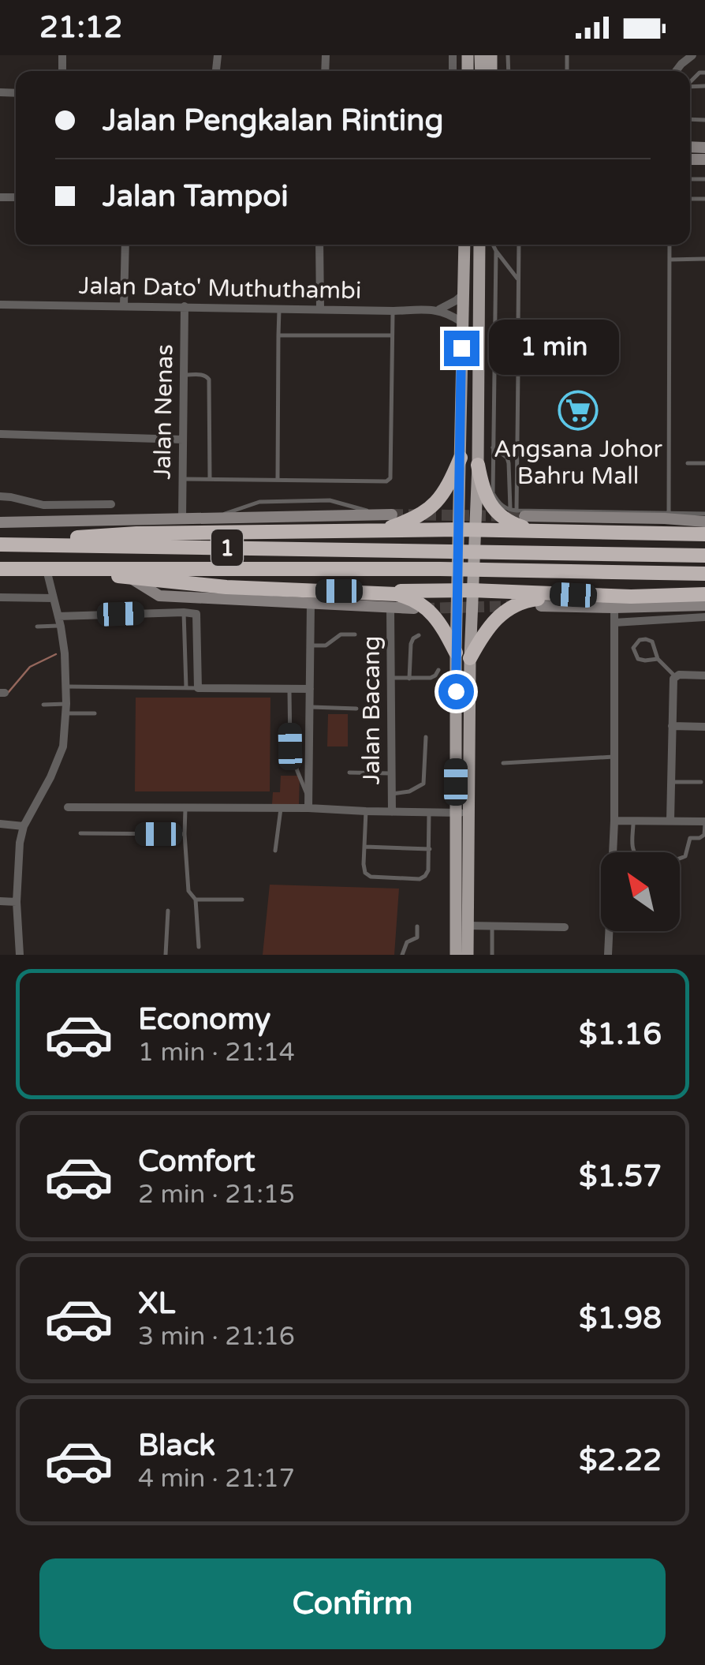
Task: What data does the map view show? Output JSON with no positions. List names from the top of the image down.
{
  "streets": {
    "highway": ["1"],
    "street": ["Jalan Dato' Muthuthambi", "Jalan Nenas", "Jalan Bacang"]
  },
  "crossings": [
    ["Jalan Dato' Muthuthambi", "Jalan Nenas"]
  ],
  "places": {
    "supermarket": ["Angsana Johor Bahru Mall"]
  },
  "north": "top left",
  "page": {
    "status": "21:12",
    "banner": ["Jalan Pengkalan Rinting", "Jalan Tampoi"],
    "bubble": "1 min",
    "list": [
      {
        "name": "Economy",
        "note": "1 min · 21:14",
        "value": "$1.16"
      },
      {
        "name": "Comfort",
        "note": "2 min · 21:15",
        "value": "$1.57"
      },
      {
        "name": "XL",
        "note": "3 min · 21:16",
        "value": "$1.98"
      },
      {
        "name": "Black",
        "note": "4 min · 21:17",
        "value": "$2.22"
      }
    ],
    "buttons": "Confirm"
  }
}
